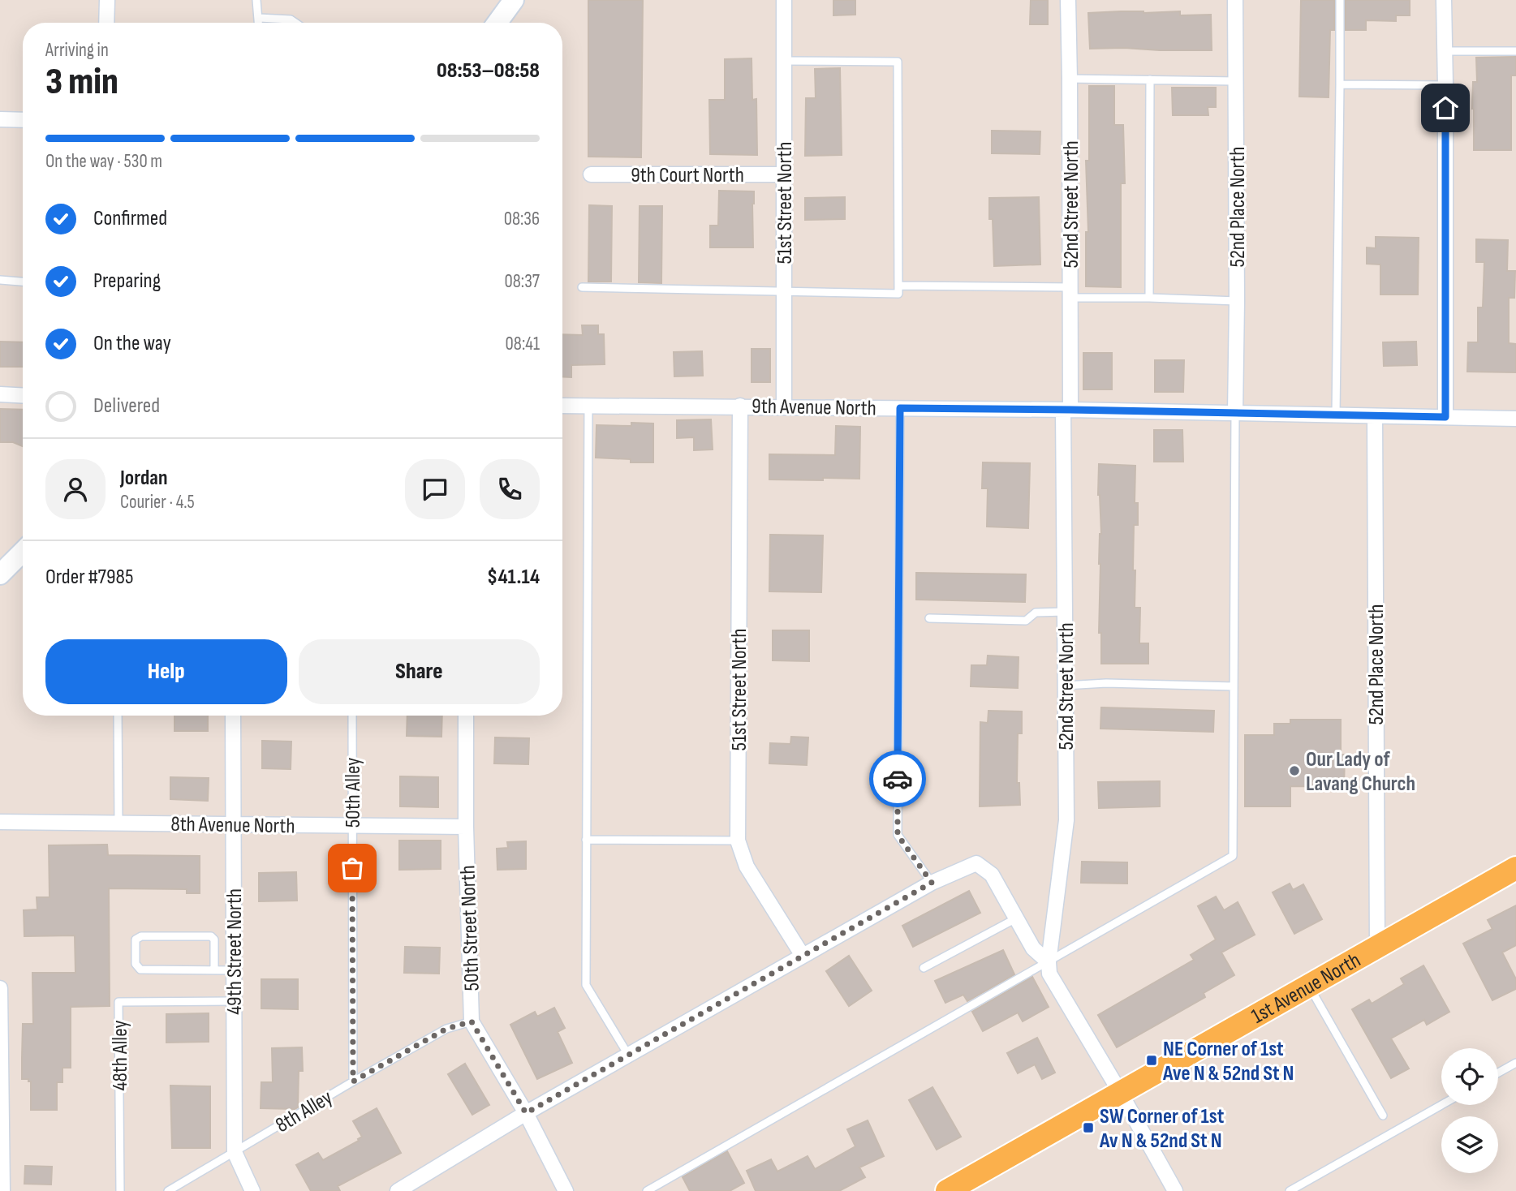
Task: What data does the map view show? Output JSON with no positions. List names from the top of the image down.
{
  "streets": {
    "main road": ["1st Avenue North"],
    "street": [
      "9th Court North",
      "51st Street North",
      "52nd Street North",
      "52nd Place North",
      "9th Avenue North",
      "8th Avenue North",
      "50th Street North",
      "49th Street North"
    ],
    "lane": ["50th Alley", "48th Alley", "8th Alley"]
  },
  "crossings": [
    ["9th Court North", "51st Street North"],
    ["51st Street North", "9th Avenue North"],
    ["52nd Street North", "9th Avenue North"],
    ["52nd Street North", "1st Avenue North"],
    ["52nd Place North", "9th Avenue North"],
    ["52nd Place North", "1st Avenue North"],
    ["50th Alley", "8th Avenue North"],
    ["50th Alley", "8th Alley"],
    ["8th Avenue North", "50th Street North"],
    ["8th Avenue North", "49th Street North"],
    ["50th Street North", "8th Alley"],
    ["49th Street North", "48th Alley"],
    ["49th Street North", "8th Alley"]
  ],
  "places": {
    "other": ["Our Lady of Lavang Church"],
    "transit": ["NE Corner of 1st Ave N & 52nd St N", "SW Corner of 1st Av N & 52nd St N"]
  },
  "page": {
    "heading": ["3 min", "Arriving in", "08:53–08:58"],
    "panel": [
      "Jordan",
      "Courier · 4.5",
      "Order #7985",
      "$41.14"
    ],
    "bar": "On the way · 530 m",
    "list": [
      ["Confirmed", "08:36"],
      ["Preparing", "08:37"],
      ["On the way", "08:41"],
      "Delivered"
    ],
    "buttons": ["Help", "Share"]
  }
}
